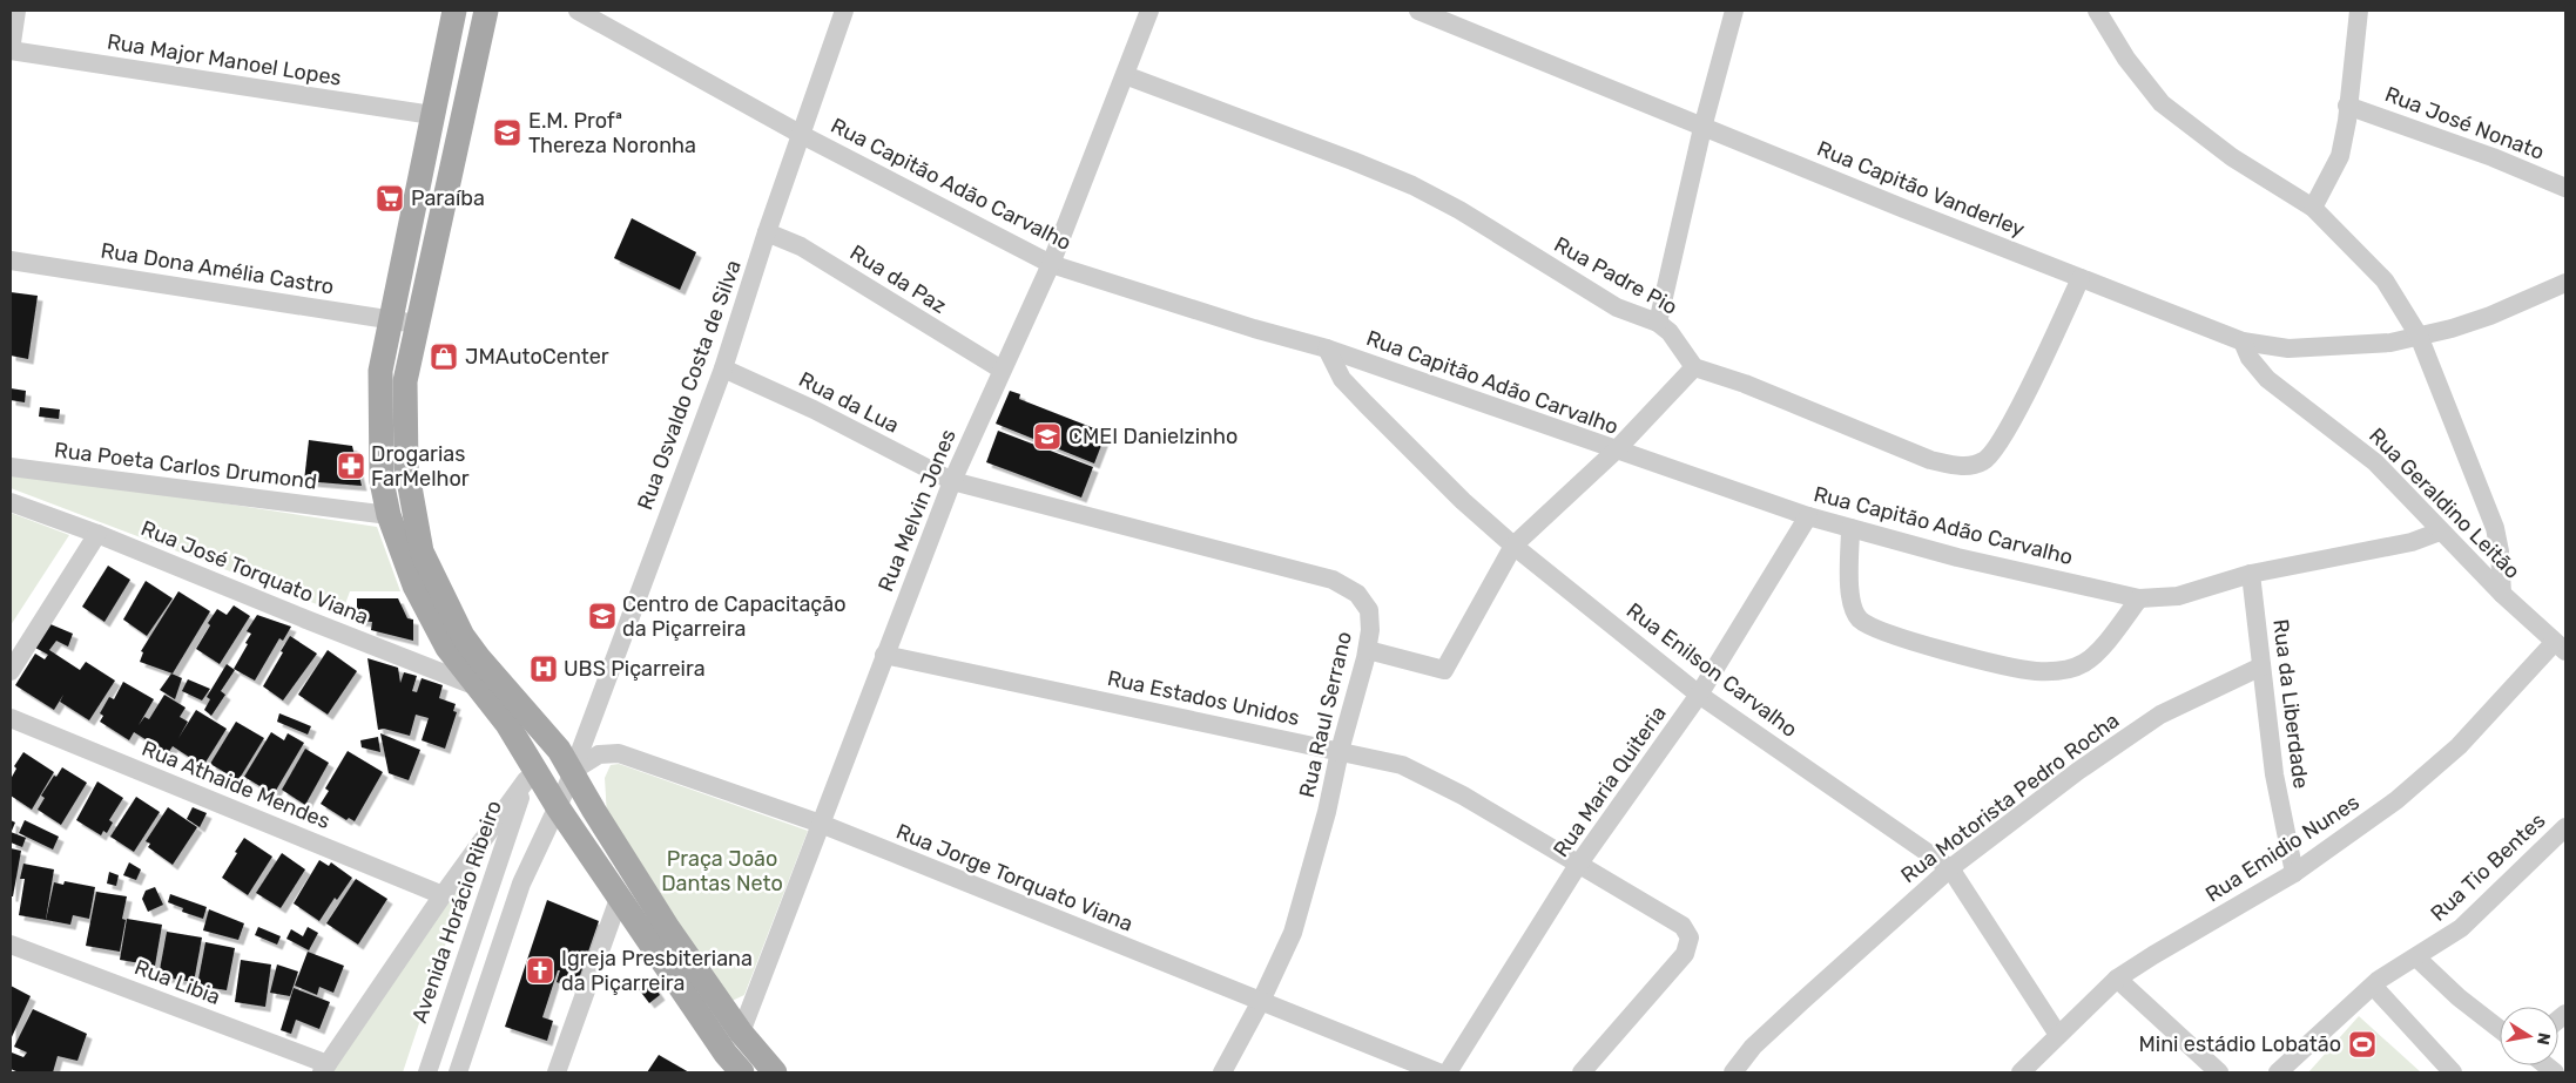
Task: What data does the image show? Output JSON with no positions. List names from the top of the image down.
{
  "streets": {
    "street": [
      "Rua Major Manoel Lopes",
      "Rua José Nonato",
      "Rua Capitão Adão Carvalho",
      "Rua Capitão Vanderley",
      "Rua Dona Amélia Castro",
      "Rua Padre Pio",
      "Rua da Paz",
      "Rua Osvaldo Costa de Silva",
      "Rua da Lua",
      "Rua Poeta Carlos Drumond",
      "Rua Geraldino Leitão",
      "Rua Melvin Jones",
      "Rua José Torquato Viana",
      "Rua Enilson Carvalho",
      "Rua Estados Unidos",
      "Rua da Liberdade",
      "Rua Raul Serrano",
      "Rua Maria Quiteria",
      "Rua Athaide Mendes",
      "Rua Motorista Pedro Rocha",
      "Rua Emidio Nunes",
      "Rua Tio Bentes",
      "Rua Jorge Torquato Viana",
      "Avenida Horácio Ribeiro",
      "Rua Libia"
    ]
  },
  "crossings": [
    ["Rua Capitão Adão Carvalho", "Rua Osvaldo Costa de Silva"],
    ["Rua Capitão Adão Carvalho", "Rua Geraldino Leitão"],
    ["Rua Capitão Adão Carvalho", "Rua Melvin Jones"],
    ["Rua Capitão Adão Carvalho", "Rua Enilson Carvalho"],
    ["Rua Capitão Adão Carvalho", "Rua da Liberdade"],
    ["Rua Capitão Adão Carvalho", "Rua Maria Quiteria"],
    ["Rua Capitão Vanderley", "Rua Geraldino Leitão"],
    ["Rua Padre Pio", "Rua Melvin Jones"],
    ["Rua da Paz", "Rua Osvaldo Costa de Silva"],
    ["Rua da Paz", "Rua Melvin Jones"],
    ["Rua Osvaldo Costa de Silva", "Rua da Lua"],
    ["Rua Osvaldo Costa de Silva", "Rua Jorge Torquato Viana"],
    ["Rua da Lua", "Rua Melvin Jones"],
    ["Rua da Lua", "Rua Raul Serrano"],
    ["Rua Geraldino Leitão", "Rua Emidio Nunes"],
    ["Rua Melvin Jones", "Rua Estados Unidos"],
    ["Rua Melvin Jones", "Rua Raul Serrano"],
    ["Rua Melvin Jones", "Rua Jorge Torquato Viana"],
    ["Rua Enilson Carvalho", "Rua Maria Quiteria"],
    ["Rua Enilson Carvalho", "Rua Motorista Pedro Rocha"],
    ["Rua Enilson Carvalho", "Rua Emidio Nunes"],
    ["Rua Estados Unidos", "Rua Raul Serrano"],
    ["Rua Estados Unidos", "Rua Maria Quiteria"],
    ["Rua da Liberdade", "Rua Motorista Pedro Rocha"],
    ["Rua da Liberdade", "Rua Emidio Nunes"],
    ["Rua Raul Serrano", "Rua Jorge Torquato Viana"]
  ],
  "parks": ["Praça João Dantas Neto"],
  "places": {
    "school or university": ["E.M. Profª Thereza Noronha", "CMEI Danielzinho", "Centro de Capacitação da Piçarreira"],
    "supermarket": ["Paraíba"],
    "shop": ["JMAutoCenter"],
    "pharmacy": ["Drogarias FarMelhor"],
    "hospital": ["UBS Piçarreira"],
    "church": ["Igreja Presbiteriana da Piçarreira"],
    "sports": ["Mini estádio Lobatão"]
  },
  "north": "right"
}
